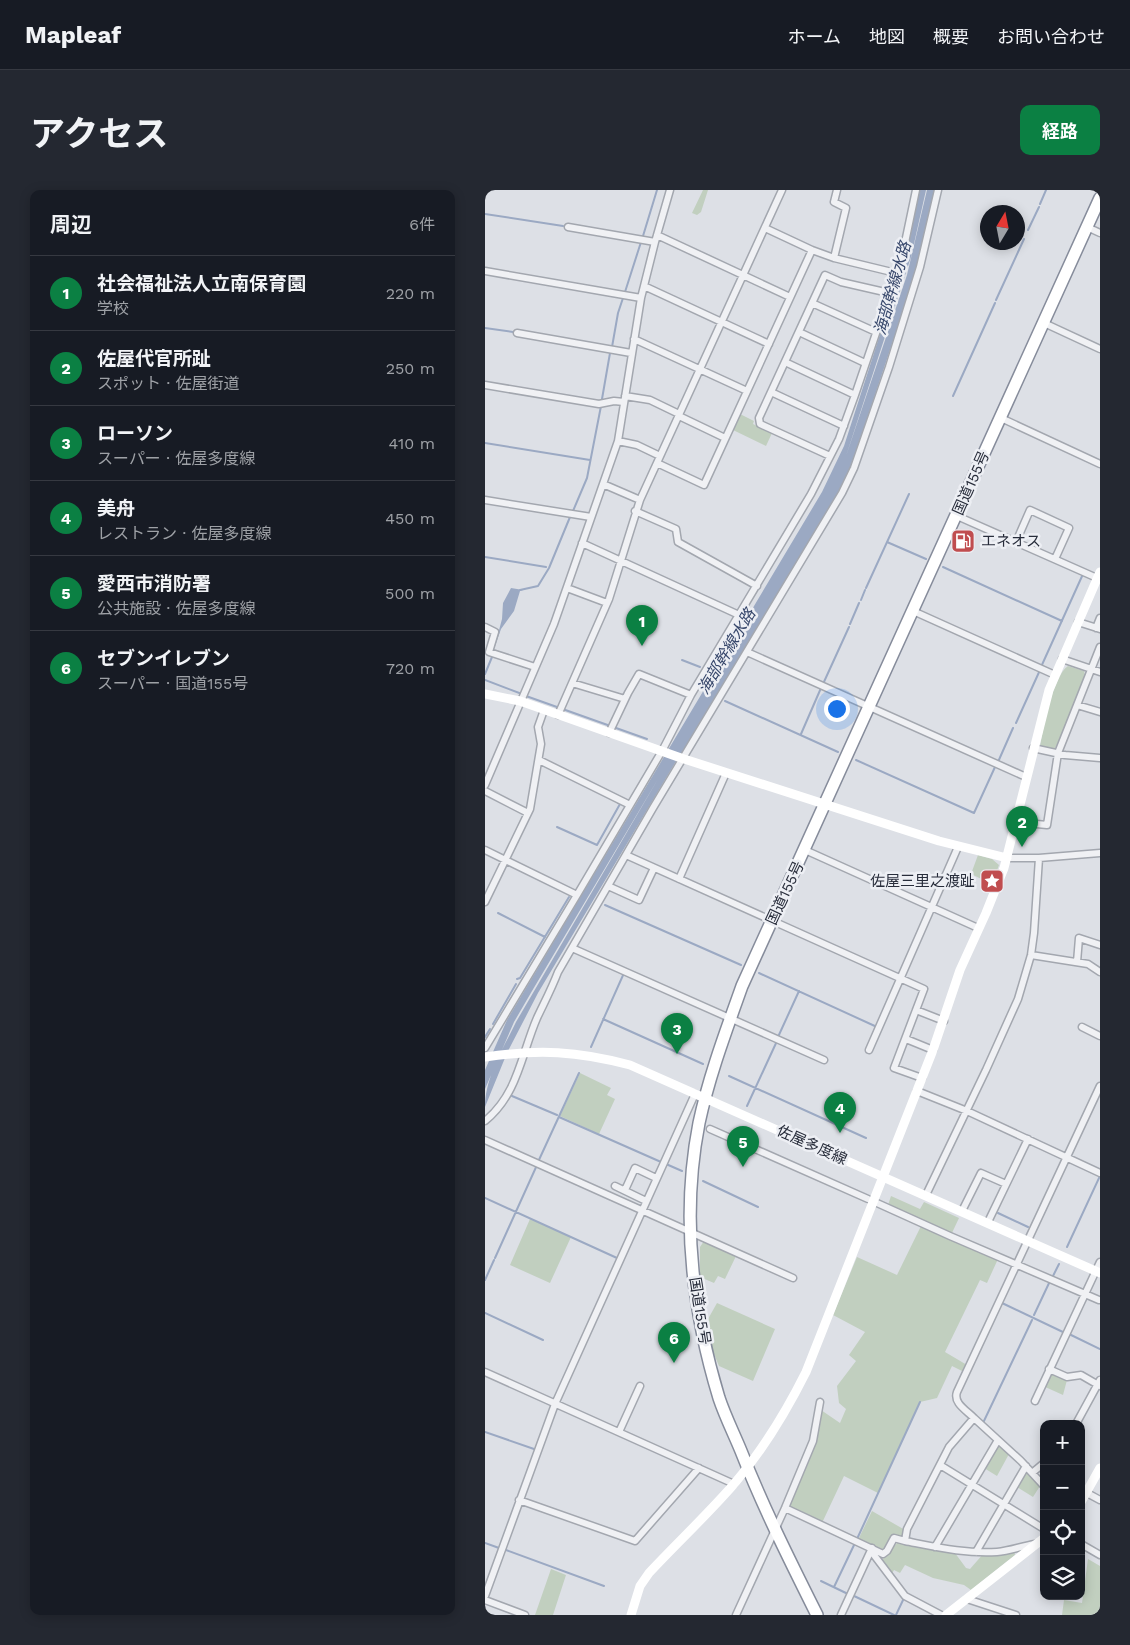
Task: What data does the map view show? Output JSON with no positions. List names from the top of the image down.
{
  "streets": {
    "highway": ["国道155号"],
    "street": ["佐屋多度線"]
  },
  "crossings": [
    ["国道155号", "佐屋多度線"]
  ],
  "water": ["海部幹線水路"],
  "places": {
    "fuel station": ["エネオス"],
    "place": ["佐屋三里之渡趾"]
  },
  "north": "top",
  "page": {
    "header": "Mapleaf",
    "nav": [
      "ホーム",
      "地図",
      "概要",
      "お問い合わせ"
    ],
    "title": "アクセス",
    "buttons": "経路",
    "heading": ["周辺", "6件"],
    "list": [
      {
        "mark": "1",
        "name": "社会福祉法人立南保育園",
        "note": "学校",
        "value": "220 m"
      },
      {
        "mark": "2",
        "name": "佐屋代官所趾",
        "note": "スポット · 佐屋街道",
        "value": "250 m"
      },
      {
        "mark": "3",
        "name": "ローソン",
        "note": "スーパー · 佐屋多度線",
        "value": "410 m"
      },
      {
        "mark": "4",
        "name": "美舟",
        "note": "レストラン · 佐屋多度線",
        "value": "450 m"
      },
      {
        "mark": "5",
        "name": "愛西市消防署",
        "note": "公共施設 · 佐屋多度線",
        "value": "500 m"
      },
      {
        "mark": "6",
        "name": "セブンイレブン",
        "note": "スーパー · 国道155号",
        "value": "720 m"
      }
    ],
    "pins": [
      "1",
      "2",
      "3",
      "4",
      "5",
      "6"
    ],
    "map_buttons": ["+", "−"]
  }
}
